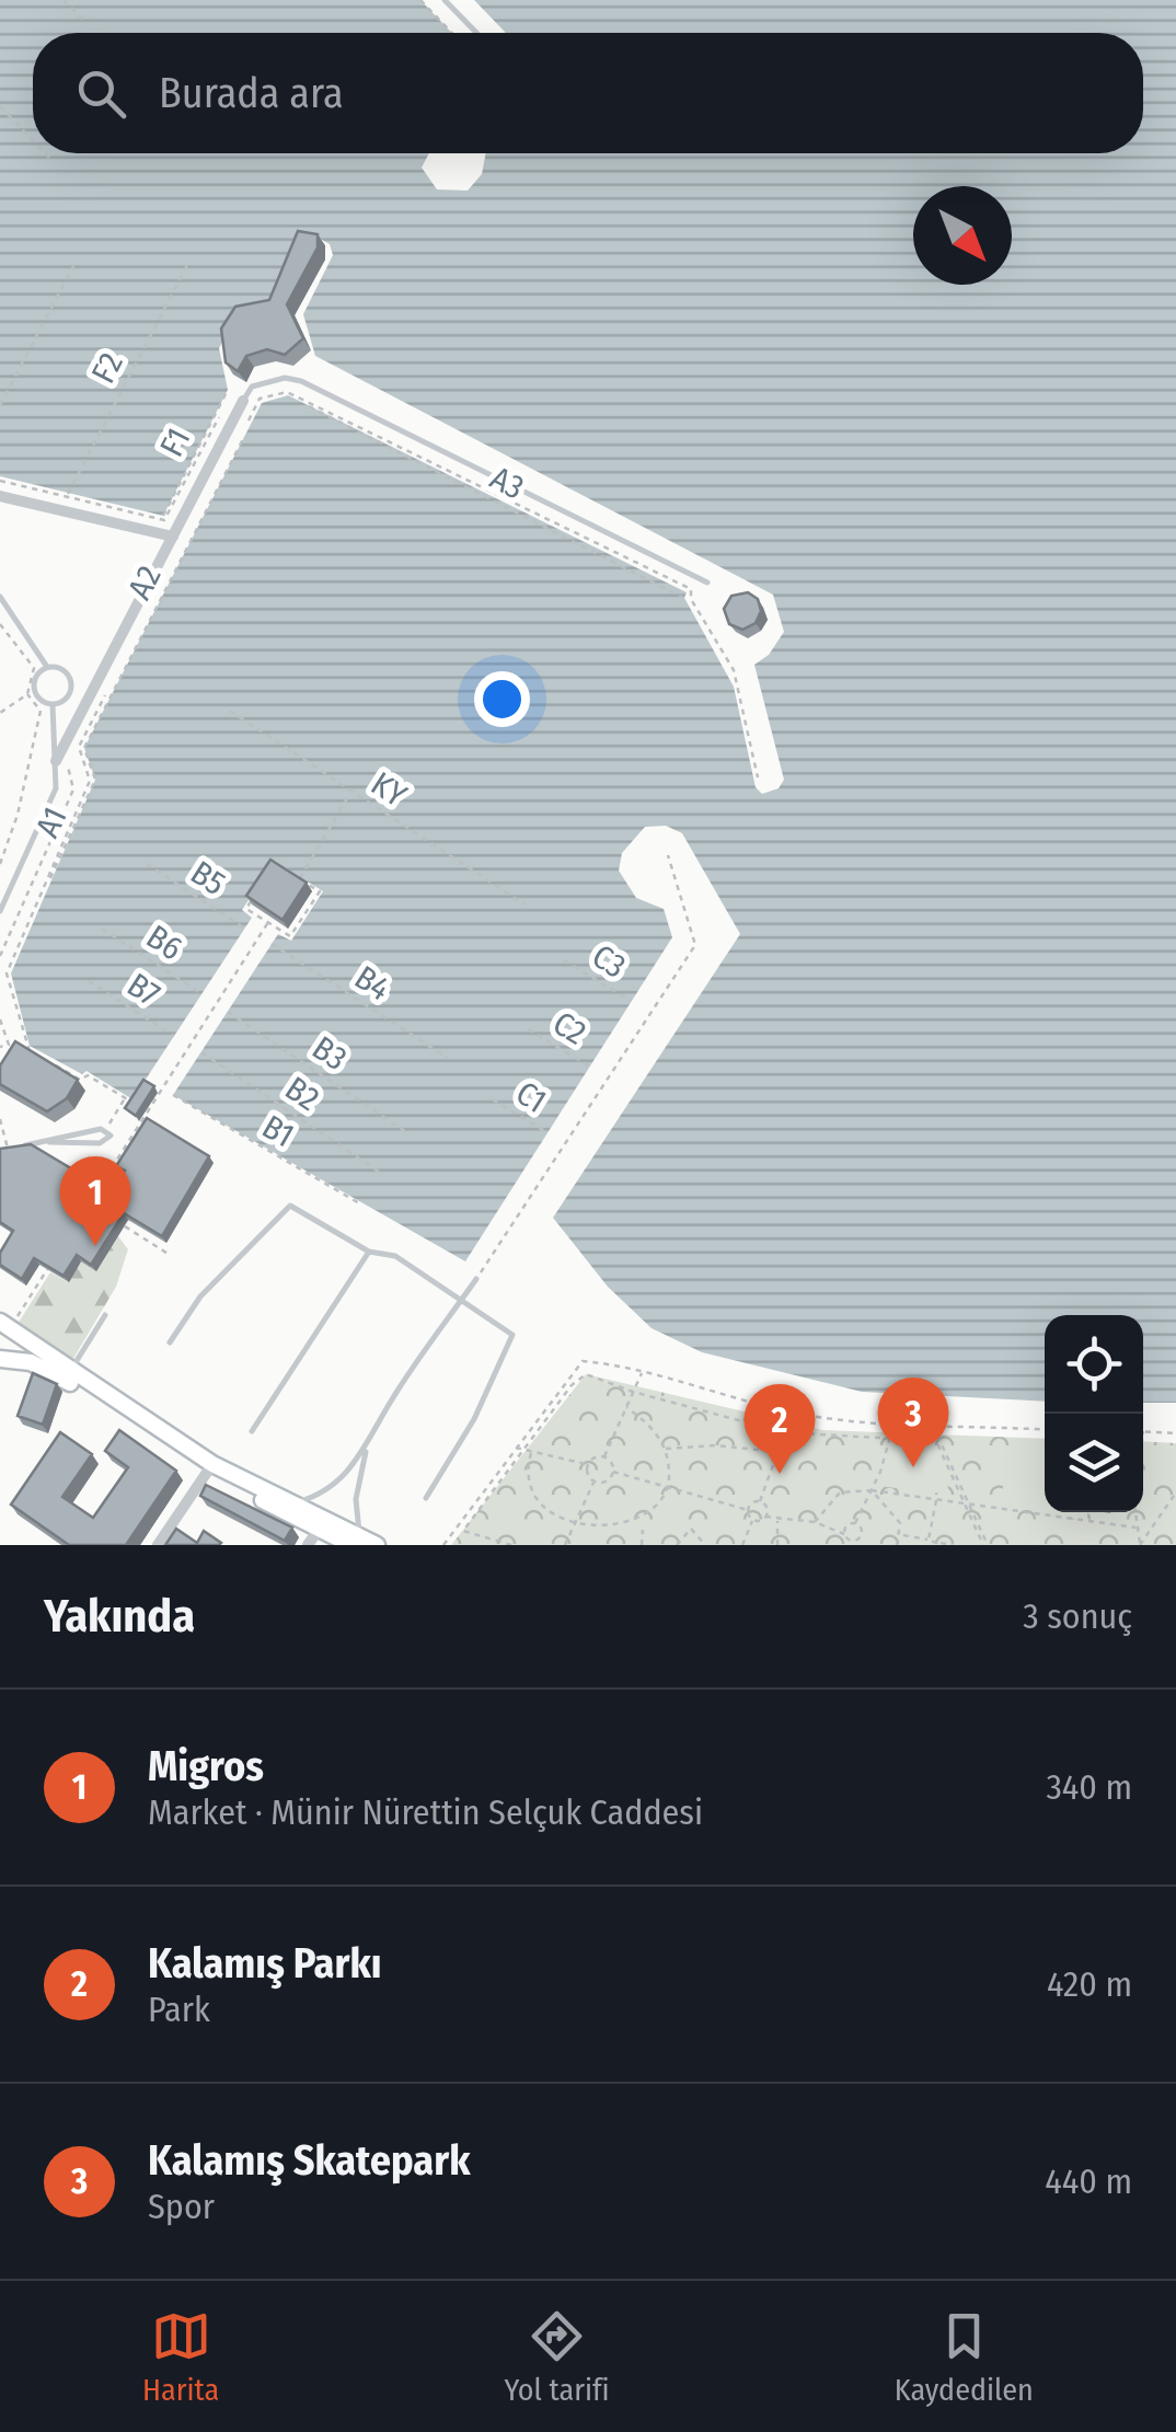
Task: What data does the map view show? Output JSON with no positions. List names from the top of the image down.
{
  "streets": {
    "path": [
      "F2",
      "F1",
      "A3",
      "A2",
      "KY",
      "A1",
      "B5",
      "B6",
      "C3",
      "B4",
      "B7",
      "C2",
      "B3",
      "B2",
      "C1",
      "B1"
    ]
  },
  "crossings": [
    ["A2", "A1"]
  ],
  "north": "bottom right",
  "page": {
    "search": "Burada ara",
    "pins": ["1", "3", "2"],
    "heading": ["Yakında", "3 sonuç"],
    "list": [
      {
        "mark": "1",
        "name": "Migros",
        "note": "Market · Münir Nürettin Selçuk Caddesi",
        "value": "340 m"
      },
      {
        "mark": "2",
        "name": "Kalamış Parkı",
        "note": "Park",
        "value": "420 m"
      },
      {
        "mark": "3",
        "name": "Kalamış Skatepark",
        "note": "Spor",
        "value": "440 m"
      }
    ],
    "nav": ["Harita", "Yol tarifi", "Kaydedilen"]
  }
}
